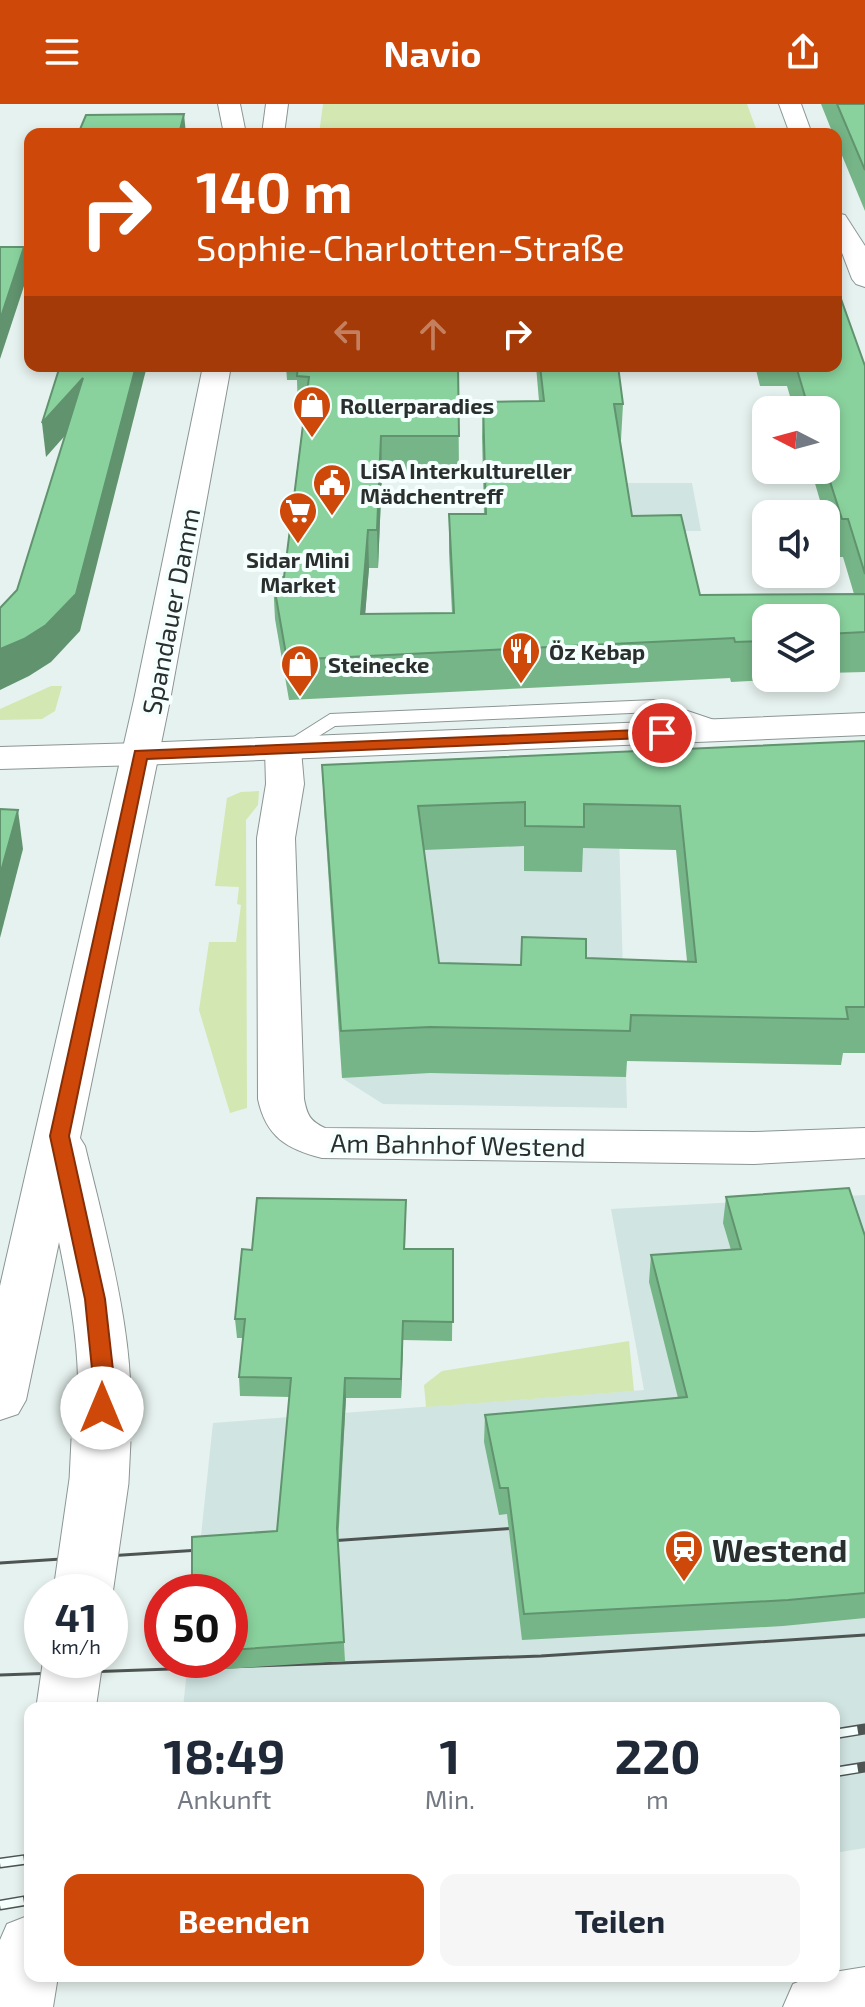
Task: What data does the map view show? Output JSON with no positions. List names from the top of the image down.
{
  "streets": {
    "main road": ["Spandauer Damm", "Am Bahnhof Westend"]
  },
  "places": {
    "shop": ["Rollerparadies", "Steinecke"],
    "public building": ["LiSA Interkultureller Mädchentreff"],
    "supermarket": ["Sidar Mini Market"],
    "restaurant": ["Öz Kebap"],
    "station": ["Westend"]
  },
  "north": "left",
  "page": {
    "header": "Navio",
    "turn": ["140 m", "Sophie-Charlotten-Straße"],
    "speed": "41 km/h",
    "limit": "50",
    "eta": [
      "18:49",
      "Ankunft",
      "1",
      "Min.",
      "220",
      "m"
    ],
    "buttons": ["Beenden", "Teilen"]
  }
}
